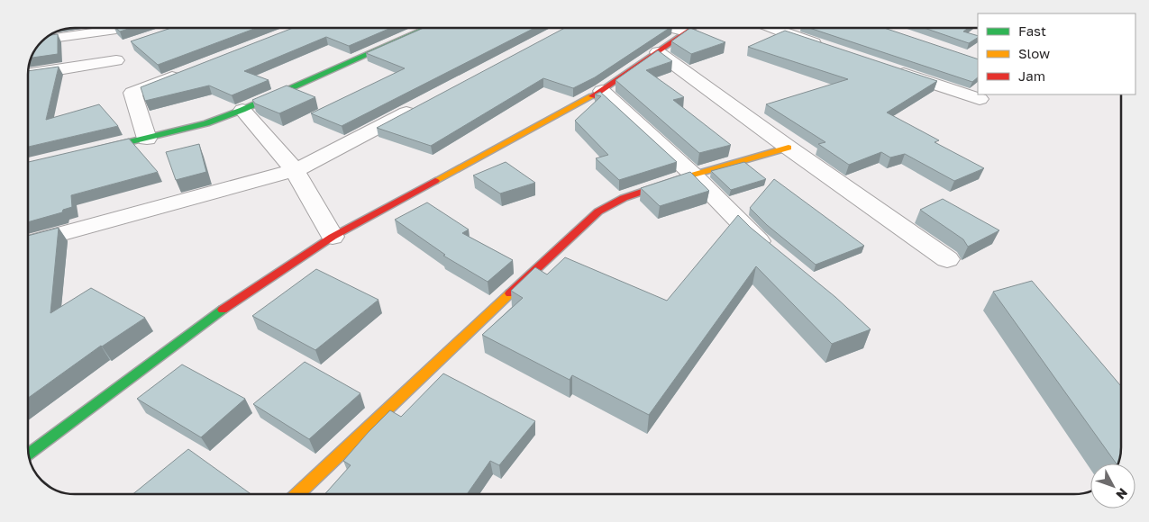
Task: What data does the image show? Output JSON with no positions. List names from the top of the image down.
{
  "legend": ["Fast", "Slow", "Jam"],
  "north": "bottom right"
}
